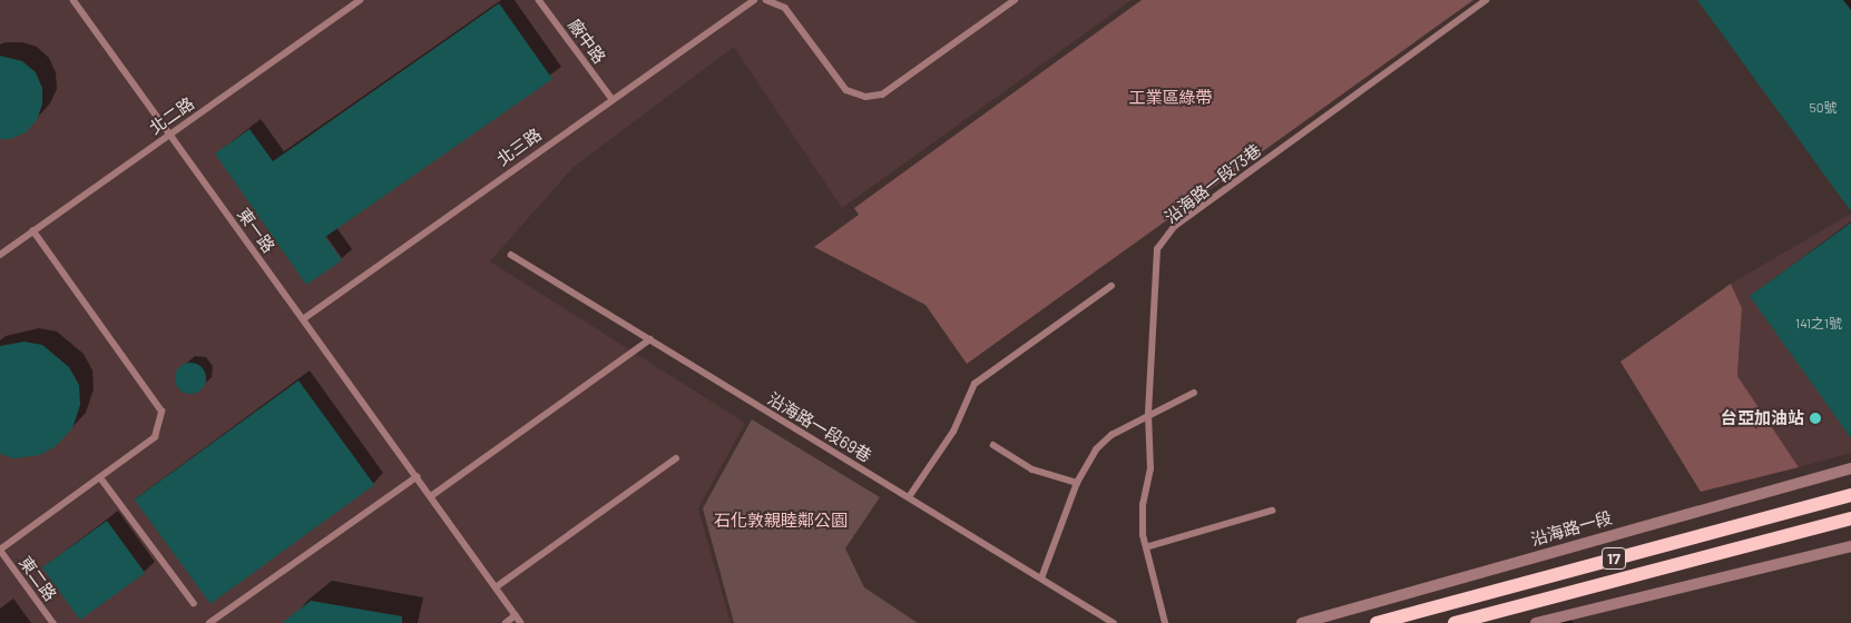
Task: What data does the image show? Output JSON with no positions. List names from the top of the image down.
{
  "streets": {
    "main road": ["17"],
    "street": ["沿海路一段"],
    "lane": [
      "廠中路",
      "北二路",
      "北三路",
      "沿海路一段73巷",
      "東一路",
      "沿海路一段69巷",
      "東二路"
    ]
  },
  "crossings": [
    ["廠中路", "北三路"],
    ["北二路", "東一路"],
    ["北三路", "東一路"]
  ],
  "parks": ["工業區綠帶", "石化敦親睦鄰公園"],
  "places": ["台亞加油站"],
  "house_numbers": ["50號", "141之1號"]
}
